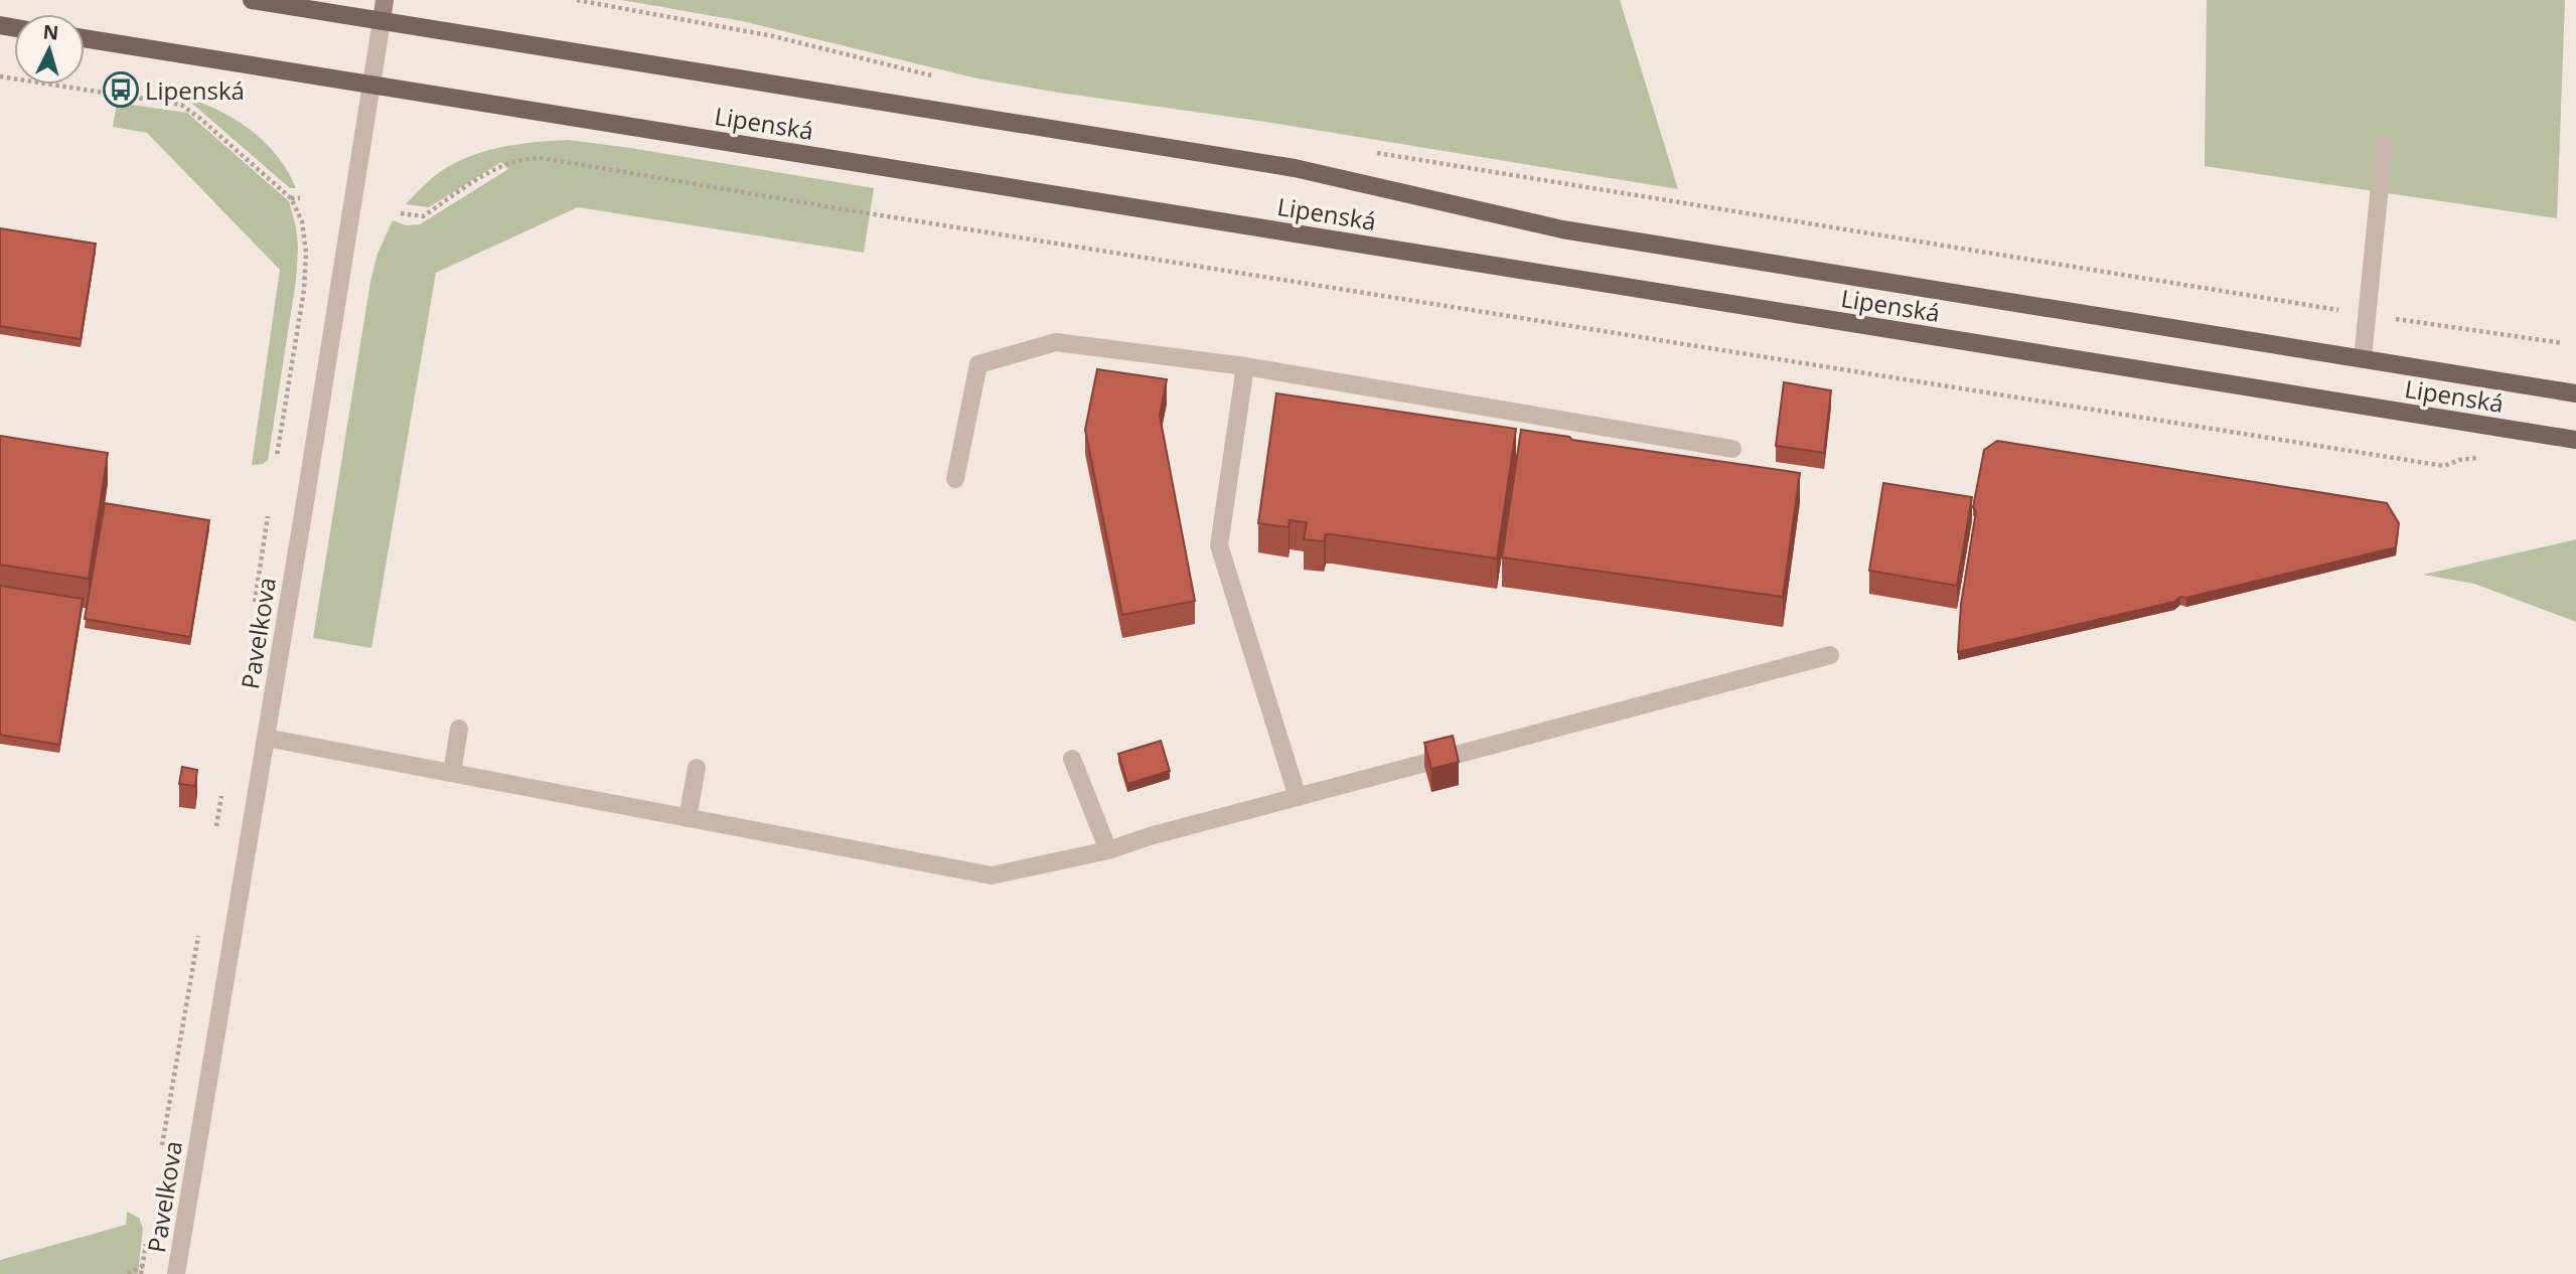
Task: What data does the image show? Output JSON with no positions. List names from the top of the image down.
{
  "streets": {
    "main road": ["Lipenská"],
    "street": ["Pavelkova"]
  },
  "crossings": [
    ["Lipenská", "Pavelkova"]
  ],
  "places": {
    "bus stop": ["Lipenská"]
  },
  "north": "top"
}
